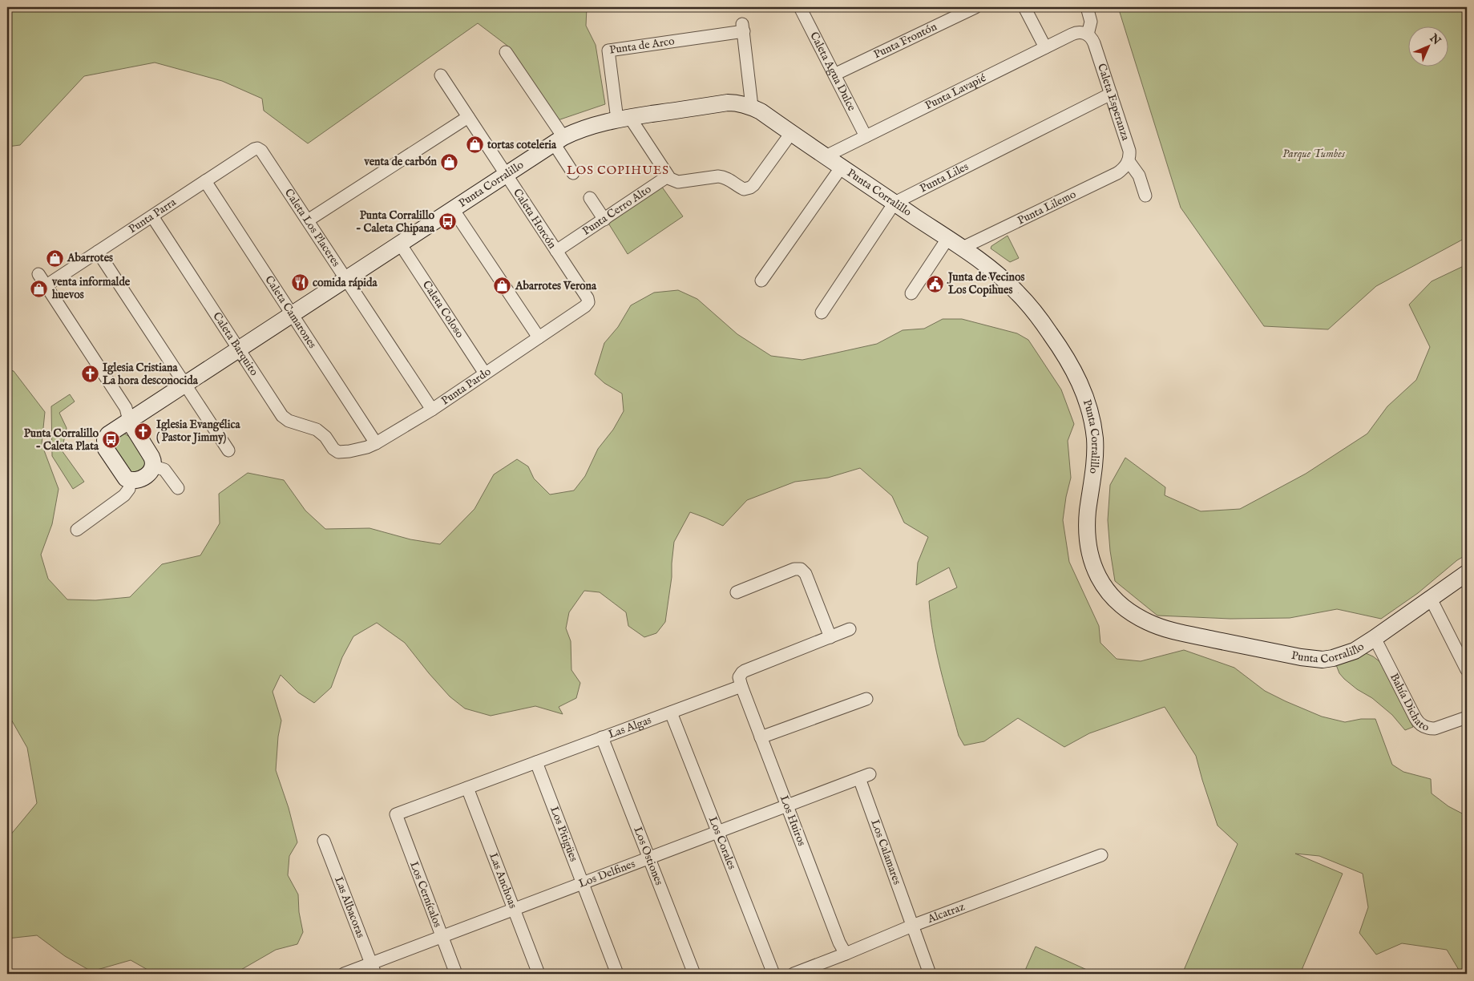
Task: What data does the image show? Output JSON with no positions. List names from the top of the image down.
{
  "streets": {
    "street": [
      "Punta Frontón",
      "Punta de Arco",
      "Caleta Agua Dulce",
      "Punta Lavapié",
      "Caleta Esperanza",
      "Punta Liles",
      "Punta Corralillo",
      "Punta Lilemo",
      "Punta Cerro Alto",
      "Punta Parra",
      "Caleta Horcón",
      "Caleta Los Placeres",
      "Caleta Coloso",
      "Caleta Camarones",
      "Caleta Barquito",
      "Punta Pardo",
      "Bahía Dichato",
      "Las Algas",
      "Los Huiros",
      "Los Pitigües",
      "Los Corales",
      "Los Calamares",
      "Los Ostiones",
      "Los Delfines",
      "Las Anchoas",
      "Los Cernícalos",
      "Las Albacoras",
      "Alcatraz"
    ]
  },
  "crossings": [
    ["Punta Frontón", "Caleta Agua Dulce"],
    ["Punta de Arco", "Punta Corralillo"],
    ["Caleta Agua Dulce", "Punta Lavapié"],
    ["Punta Lavapié", "Caleta Esperanza"],
    ["Punta Lavapié", "Punta Corralillo"],
    ["Caleta Esperanza", "Punta Liles"],
    ["Caleta Esperanza", "Punta Lilemo"],
    ["Punta Liles", "Punta Corralillo"],
    ["Punta Corralillo", "Punta Lilemo"],
    ["Punta Corralillo", "Caleta Horcón"],
    ["Punta Corralillo", "Caleta Los Placeres"],
    ["Punta Corralillo", "Caleta Coloso"],
    ["Punta Corralillo", "Caleta Camarones"],
    ["Punta Corralillo", "Caleta Barquito"],
    ["Punta Corralillo", "Bahía Dichato"],
    ["Punta Cerro Alto", "Caleta Horcón"],
    ["Punta Parra", "Caleta Los Placeres"],
    ["Punta Parra", "Caleta Camarones"],
    ["Punta Parra", "Caleta Barquito"],
    ["Caleta Horcón", "Punta Pardo"],
    ["Caleta Los Placeres", "Punta Pardo"],
    ["Caleta Coloso", "Punta Pardo"],
    ["Caleta Camarones", "Punta Pardo"],
    ["Caleta Barquito", "Punta Pardo"],
    ["Las Algas", "Los Huiros"],
    ["Las Algas", "Los Pitigües"],
    ["Las Algas", "Los Corales"],
    ["Las Algas", "Los Ostiones"],
    ["Las Algas", "Las Anchoas"],
    ["Las Algas", "Los Cernícalos"],
    ["Los Huiros", "Los Delfines"],
    ["Los Huiros", "Alcatraz"],
    ["Los Pitigües", "Los Delfines"],
    ["Los Corales", "Los Delfines"],
    ["Los Calamares", "Los Delfines"],
    ["Los Calamares", "Alcatraz"],
    ["Los Ostiones", "Los Delfines"],
    ["Los Delfines", "Las Anchoas"],
    ["Los Delfines", "Los Cernícalos"],
    ["Los Delfines", "Las Albacoras"]
  ],
  "districts": ["LOS COPIHUES"],
  "parks": ["Parque Tumbes"],
  "places": {
    "shop": [
      "tortas coteleria",
      "venta de carbón",
      "Abarrotes",
      "Abarrotes Verona",
      "venta informalde huevos"
    ],
    "bus stop": ["Punta Corralillo - Caleta Chipana", "Punta Corralillo - Caleta Plata"],
    "restaurant": ["comida rápida"],
    "public building": ["Junta de Vecinos Los Copihues"],
    "church": ["Iglesia Cristiana La hora desconocida", "Iglesia Evangélica ( Pastor Jimmy)"]
  },
  "north": "top right"
}
